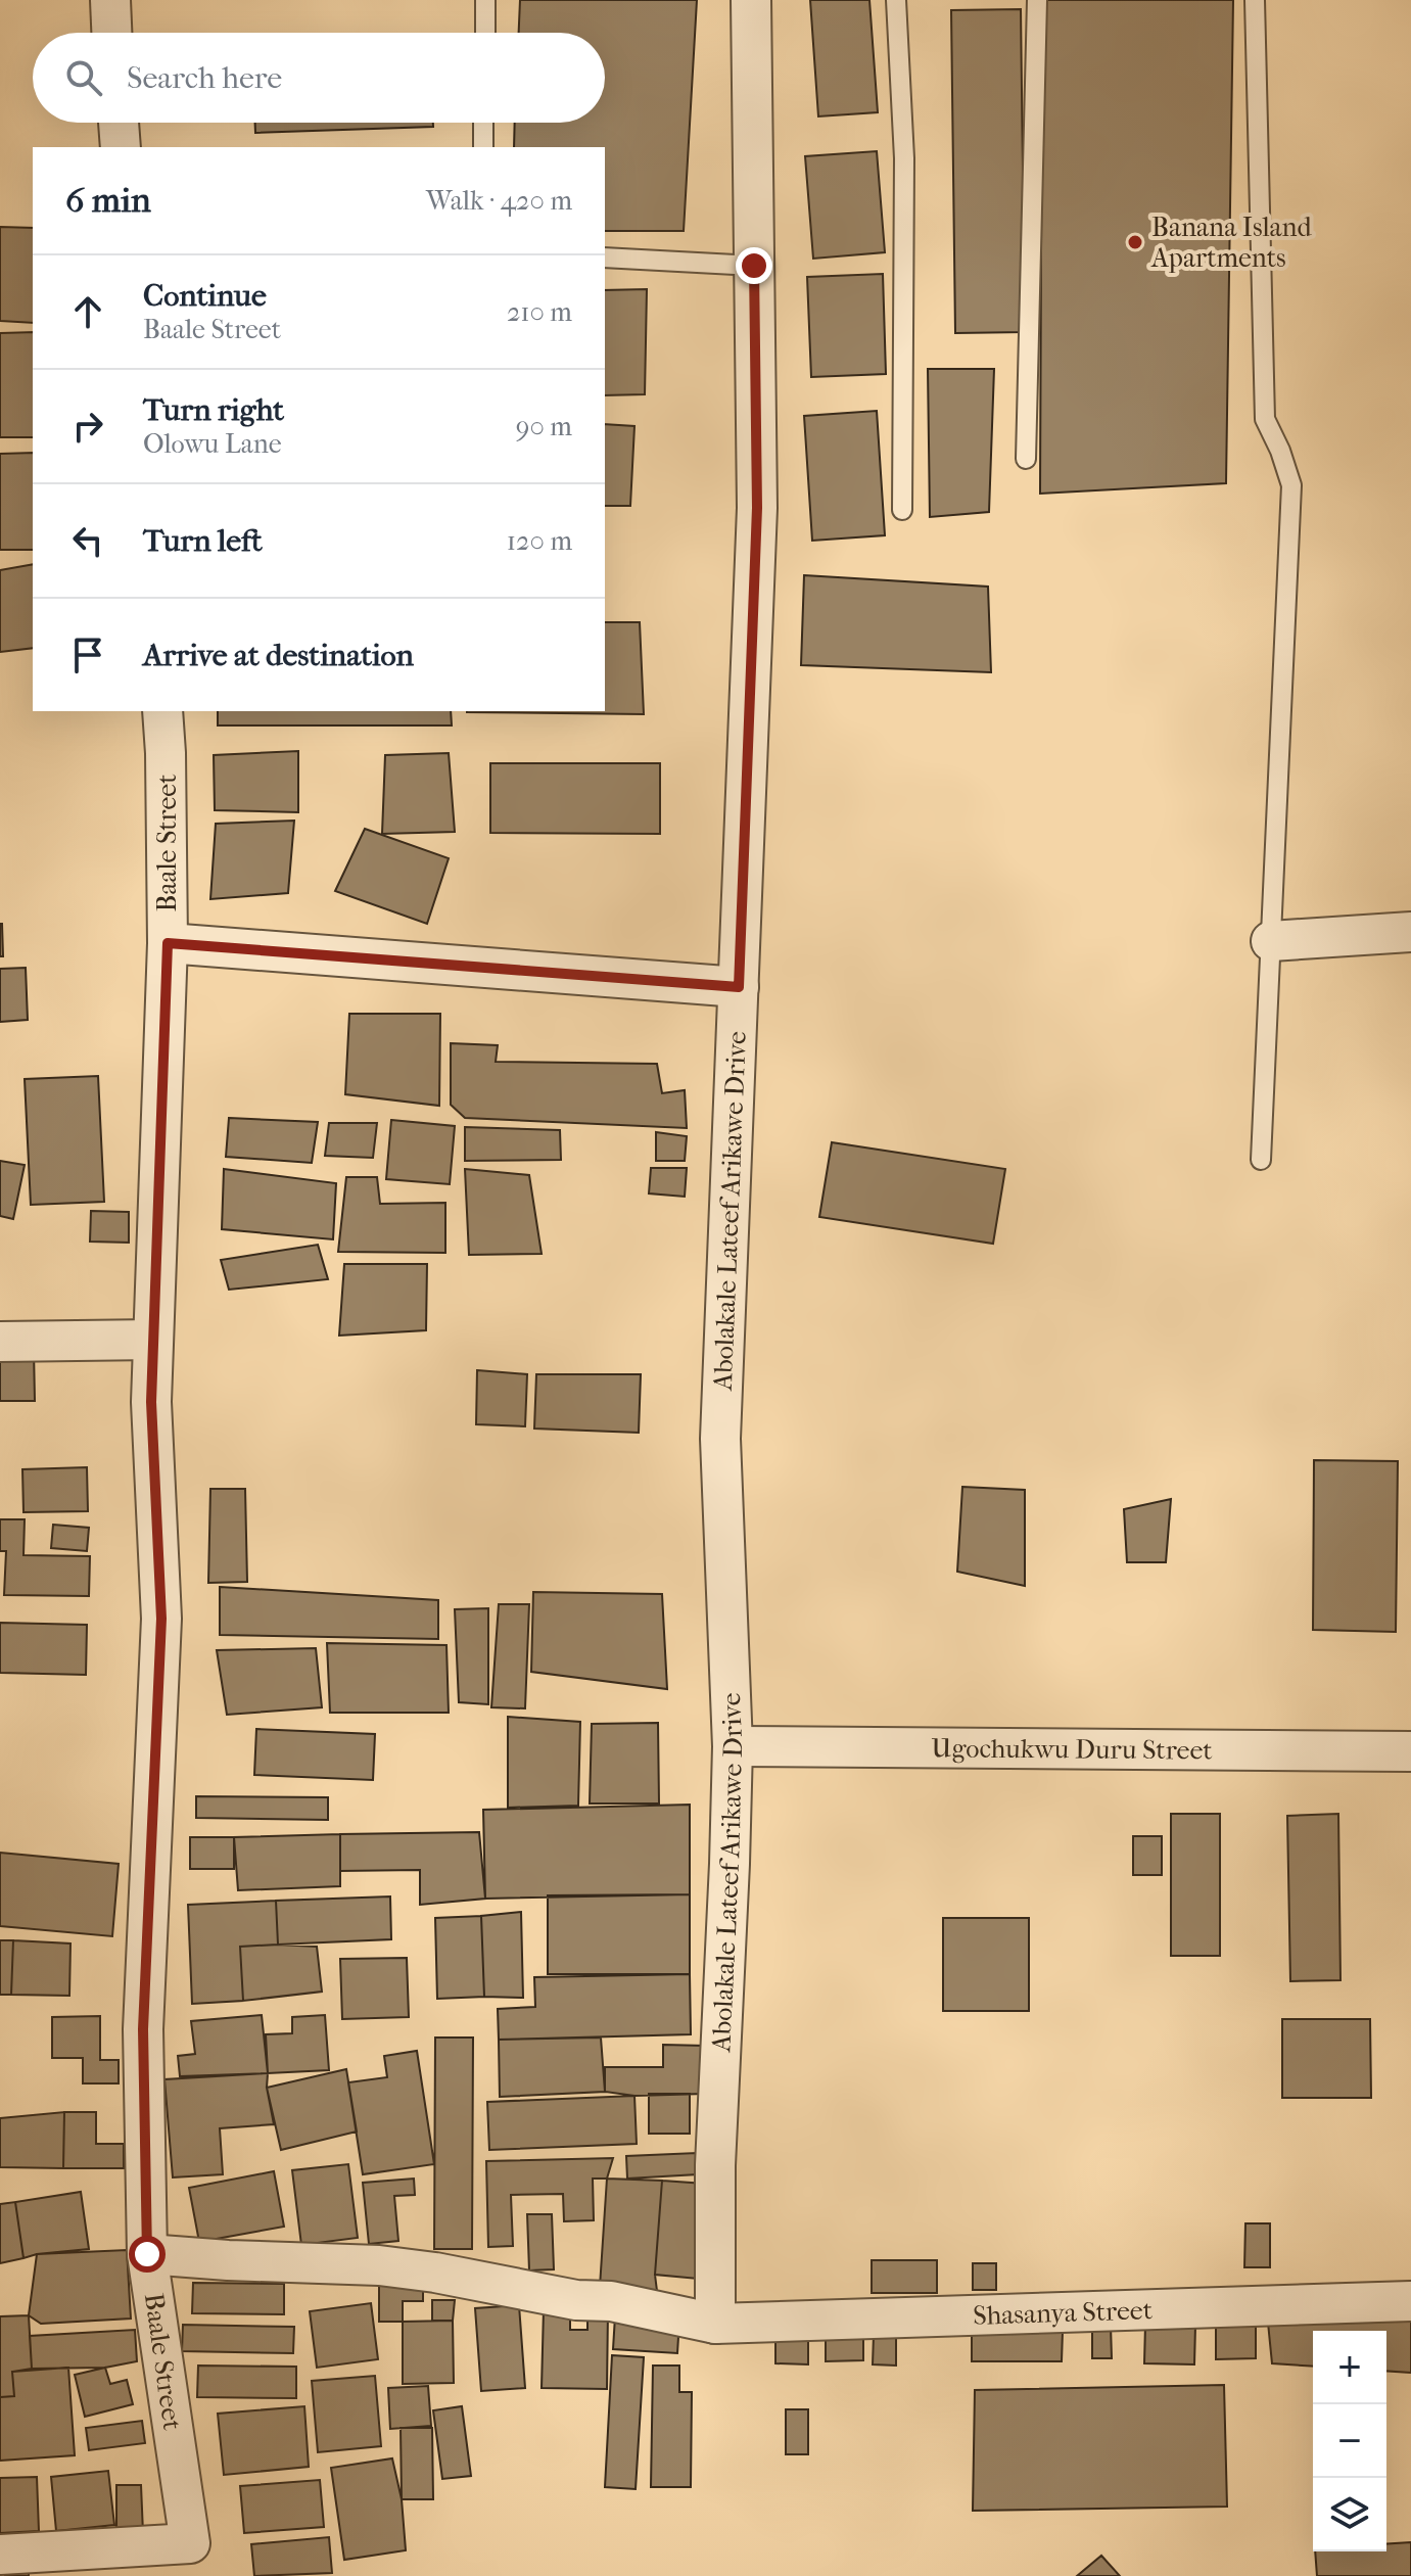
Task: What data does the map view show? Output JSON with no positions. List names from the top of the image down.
{
  "streets": {
    "street": [
      "Baale Street",
      "Abolakale Lateef Arikawe Drive",
      "Ugochukwu Duru Street",
      "Shasanya Street"
    ]
  },
  "crossings": [
    ["Baale Street", "Shasanya Street"],
    ["Abolakale Lateef Arikawe Drive", "Ugochukwu Duru Street"],
    ["Abolakale Lateef Arikawe Drive", "Shasanya Street"]
  ],
  "places": ["Banana Island Apartments"],
  "page": {
    "search": "Search here",
    "heading": ["6 min", "Walk · 420 m"],
    "list": [
      ["Continue", "Baale Street", "210 m"],
      ["Turn right", "Olowu Lane", "90 m"],
      ["Turn left", "120 m"],
      "Arrive at destination"
    ],
    "map_buttons": ["+", "−"]
  }
}
